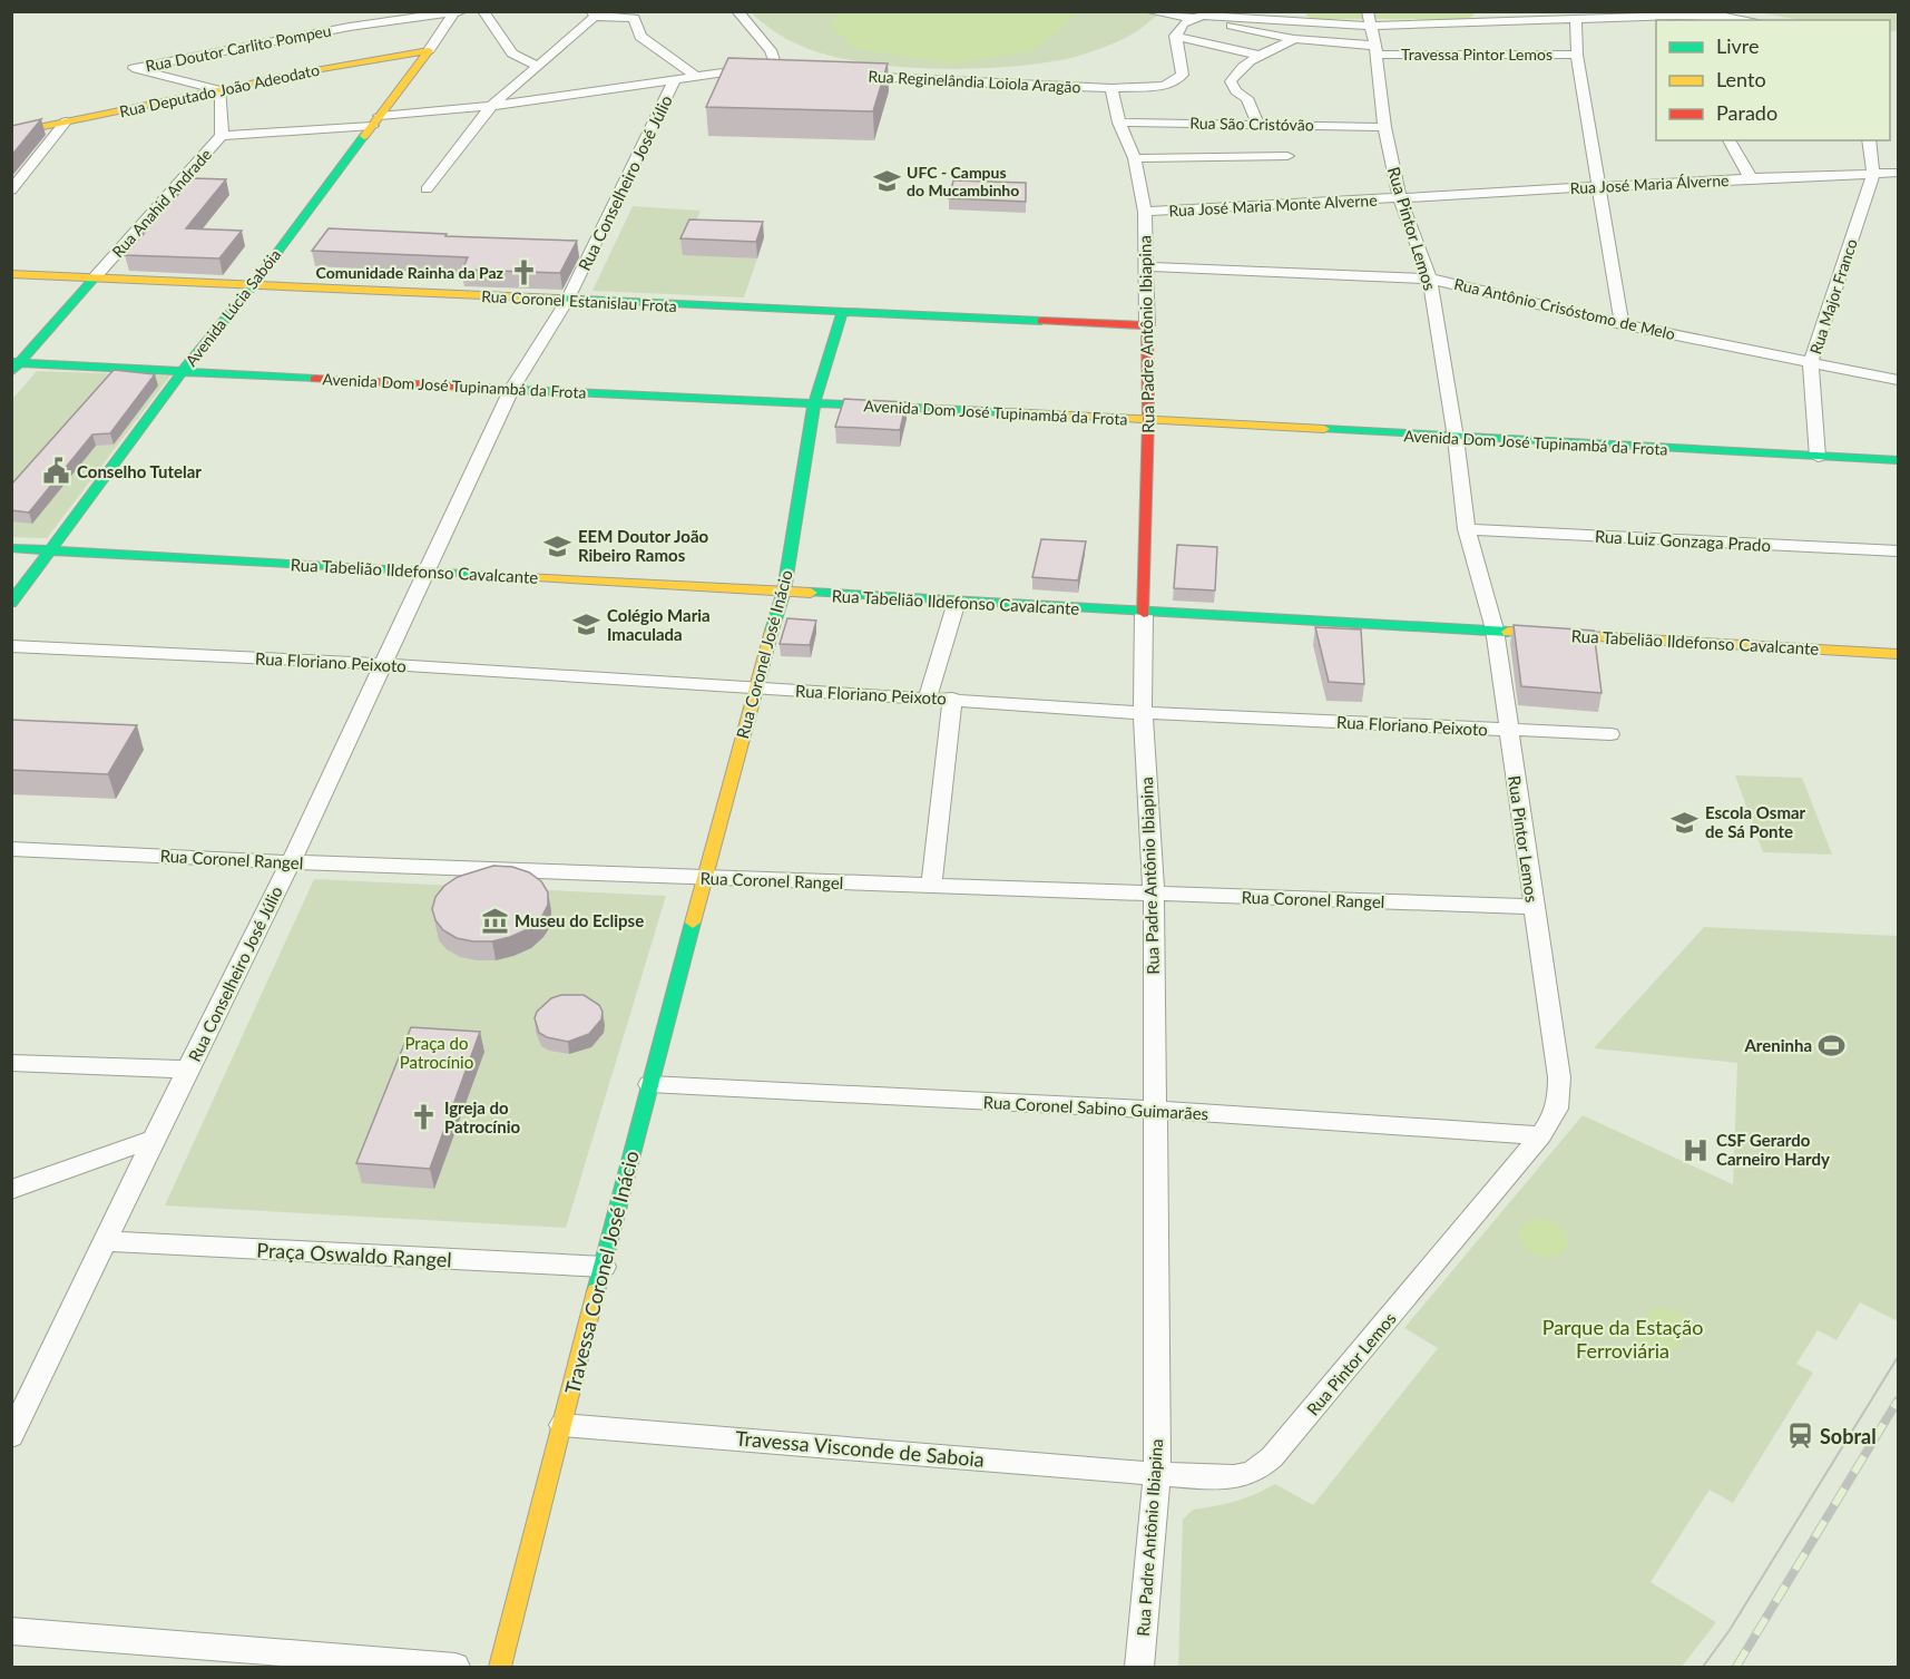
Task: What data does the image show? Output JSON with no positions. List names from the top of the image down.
{
  "streets": {
    "main road": [
      "Rua Deputado João Adeodato",
      "Rua Anahid Andrade",
      "Rua Coronel Estanislau Frota",
      "Avenida Lúcia Sabóia",
      "Rua Padre Antônio Ibiapina",
      "Avenida Dom José Tupinambá da Frota",
      "Rua Tabelião Ildefonso Cavalcante",
      "Rua Coronel José Inácio",
      "Travessa Coronel José Inácio"
    ],
    "street": [
      "Rua Doutor Carlito Pompeu",
      "Travessa Pintor Lemos",
      "Rua Reginelândia Loiola Aragão",
      "Rua São Cristóvão",
      "Rua Conselheiro José Júlio",
      "Rua José Maria Álverne",
      "Rua José Maria Monte Alverne",
      "Rua Pintor Lemos",
      "Rua Major Franco",
      "Rua Antônio Crisóstomo de Melo",
      "Rua Luiz Gonzaga Prado",
      "Rua Floriano Peixoto",
      "Rua Coronel Rangel",
      "Rua Coronel Sabino Guimarães",
      "Praça Oswaldo Rangel",
      "Travessa Visconde de Saboia"
    ]
  },
  "crossings": [
    ["Rua Doutor Carlito Pompeu", "Rua Deputado João Adeodato"],
    ["Rua Doutor Carlito Pompeu", "Rua Anahid Andrade"],
    ["Rua Doutor Carlito Pompeu", "Avenida Lúcia Sabóia"],
    ["Travessa Pintor Lemos", "Rua Pintor Lemos"],
    ["Rua Reginelândia Loiola Aragão", "Rua Padre Antônio Ibiapina"],
    ["Rua Deputado João Adeodato", "Rua Anahid Andrade"],
    ["Rua Deputado João Adeodato", "Avenida Lúcia Sabóia"],
    ["Rua São Cristóvão", "Rua Pintor Lemos"],
    ["Rua São Cristóvão", "Rua Padre Antônio Ibiapina"],
    ["Rua Conselheiro José Júlio", "Rua Coronel Estanislau Frota"],
    ["Rua Conselheiro José Júlio", "Avenida Dom José Tupinambá da Frota"],
    ["Rua Conselheiro José Júlio", "Rua Tabelião Ildefonso Cavalcante"],
    ["Rua Conselheiro José Júlio", "Rua Floriano Peixoto"],
    ["Rua Conselheiro José Júlio", "Rua Coronel Rangel"],
    ["Rua Conselheiro José Júlio", "Praça Oswaldo Rangel"],
    ["Rua José Maria Álverne", "Rua José Maria Monte Alverne"],
    ["Rua José Maria Álverne", "Rua Pintor Lemos"],
    ["Rua José Maria Álverne", "Rua Major Franco"],
    ["Rua Anahid Andrade", "Rua Coronel Estanislau Frota"],
    ["Rua Anahid Andrade", "Avenida Dom José Tupinambá da Frota"],
    ["Rua José Maria Monte Alverne", "Rua Pintor Lemos"],
    ["Rua José Maria Monte Alverne", "Rua Padre Antônio Ibiapina"],
    ["Rua Pintor Lemos", "Rua Antônio Crisóstomo de Melo"],
    ["Rua Pintor Lemos", "Rua Padre Antônio Ibiapina"],
    ["Rua Pintor Lemos", "Avenida Dom José Tupinambá da Frota"],
    ["Rua Pintor Lemos", "Rua Luiz Gonzaga Prado"],
    ["Rua Pintor Lemos", "Rua Tabelião Ildefonso Cavalcante"],
    ["Rua Pintor Lemos", "Rua Floriano Peixoto"],
    ["Rua Pintor Lemos", "Rua Coronel Rangel"],
    ["Rua Pintor Lemos", "Rua Coronel Sabino Guimarães"],
    ["Rua Pintor Lemos", "Travessa Visconde de Saboia"],
    ["Rua Major Franco", "Rua Antônio Crisóstomo de Melo"],
    ["Rua Major Franco", "Avenida Dom José Tupinambá da Frota"],
    ["Rua Coronel Estanislau Frota", "Avenida Lúcia Sabóia"],
    ["Rua Coronel Estanislau Frota", "Rua Padre Antônio Ibiapina"],
    ["Rua Coronel Estanislau Frota", "Rua Coronel José Inácio"],
    ["Avenida Lúcia Sabóia", "Avenida Dom José Tupinambá da Frota"],
    ["Avenida Lúcia Sabóia", "Rua Tabelião Ildefonso Cavalcante"],
    ["Rua Antônio Crisóstomo de Melo", "Rua Padre Antônio Ibiapina"],
    ["Rua Padre Antônio Ibiapina", "Avenida Dom José Tupinambá da Frota"],
    ["Rua Padre Antônio Ibiapina", "Rua Tabelião Ildefonso Cavalcante"],
    ["Rua Padre Antônio Ibiapina", "Rua Floriano Peixoto"],
    ["Rua Padre Antônio Ibiapina", "Rua Coronel Rangel"],
    ["Rua Padre Antônio Ibiapina", "Rua Coronel Sabino Guimarães"],
    ["Rua Padre Antônio Ibiapina", "Travessa Visconde de Saboia"],
    ["Avenida Dom José Tupinambá da Frota", "Rua Coronel José Inácio"],
    ["Rua Tabelião Ildefonso Cavalcante", "Rua Coronel José Inácio"],
    ["Rua Coronel José Inácio", "Rua Floriano Peixoto"],
    ["Rua Coronel José Inácio", "Rua Coronel Rangel"],
    ["Rua Coronel José Inácio", "Travessa Coronel José Inácio"],
    ["Rua Coronel Rangel", "Travessa Coronel José Inácio"],
    ["Rua Coronel Sabino Guimarães", "Travessa Coronel José Inácio"],
    ["Praça Oswaldo Rangel", "Travessa Coronel José Inácio"],
    ["Travessa Coronel José Inácio", "Travessa Visconde de Saboia"]
  ],
  "parks": ["Praça do Patrocínio", "Parque da Estação Ferroviária"],
  "places": {
    "school or university": [
      "UFC - Campus do Mucambinho",
      "EEM Doutor João Ribeiro Ramos",
      "Colégio Maria Imaculada",
      "Escola Osmar de Sá Ponte"
    ],
    "church": ["Comunidade Rainha da Paz", "Igreja do Patrocínio"],
    "public building": ["Conselho Tutelar"],
    "museum": ["Museu do Eclipse"],
    "sports": ["Areninha"],
    "hospital": ["CSF Gerardo Carneiro Hardy"],
    "station": ["Sobral"]
  },
  "legend": ["Livre", "Lento", "Parado"]
}
